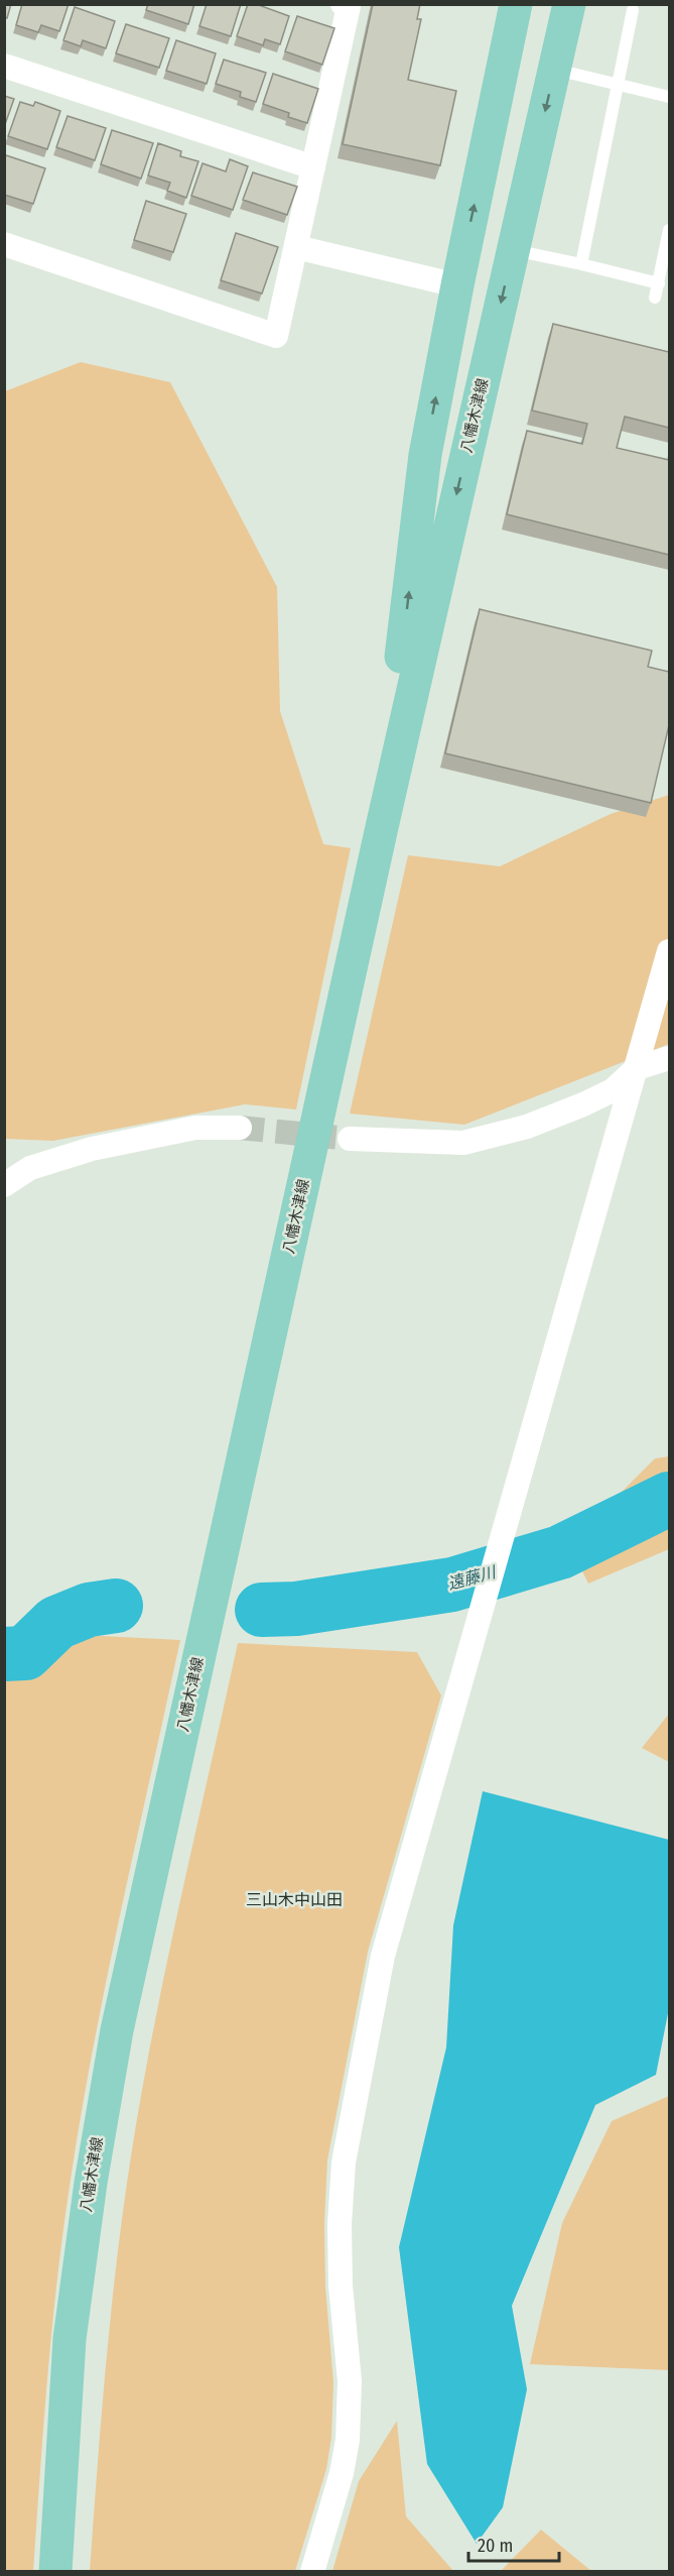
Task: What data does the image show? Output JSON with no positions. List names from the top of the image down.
{
  "streets": {
    "main road": ["八幡木津線"]
  },
  "districts": ["三山木中山田"],
  "water": ["遠藤川"],
  "scale_bar": "20 m"
}
